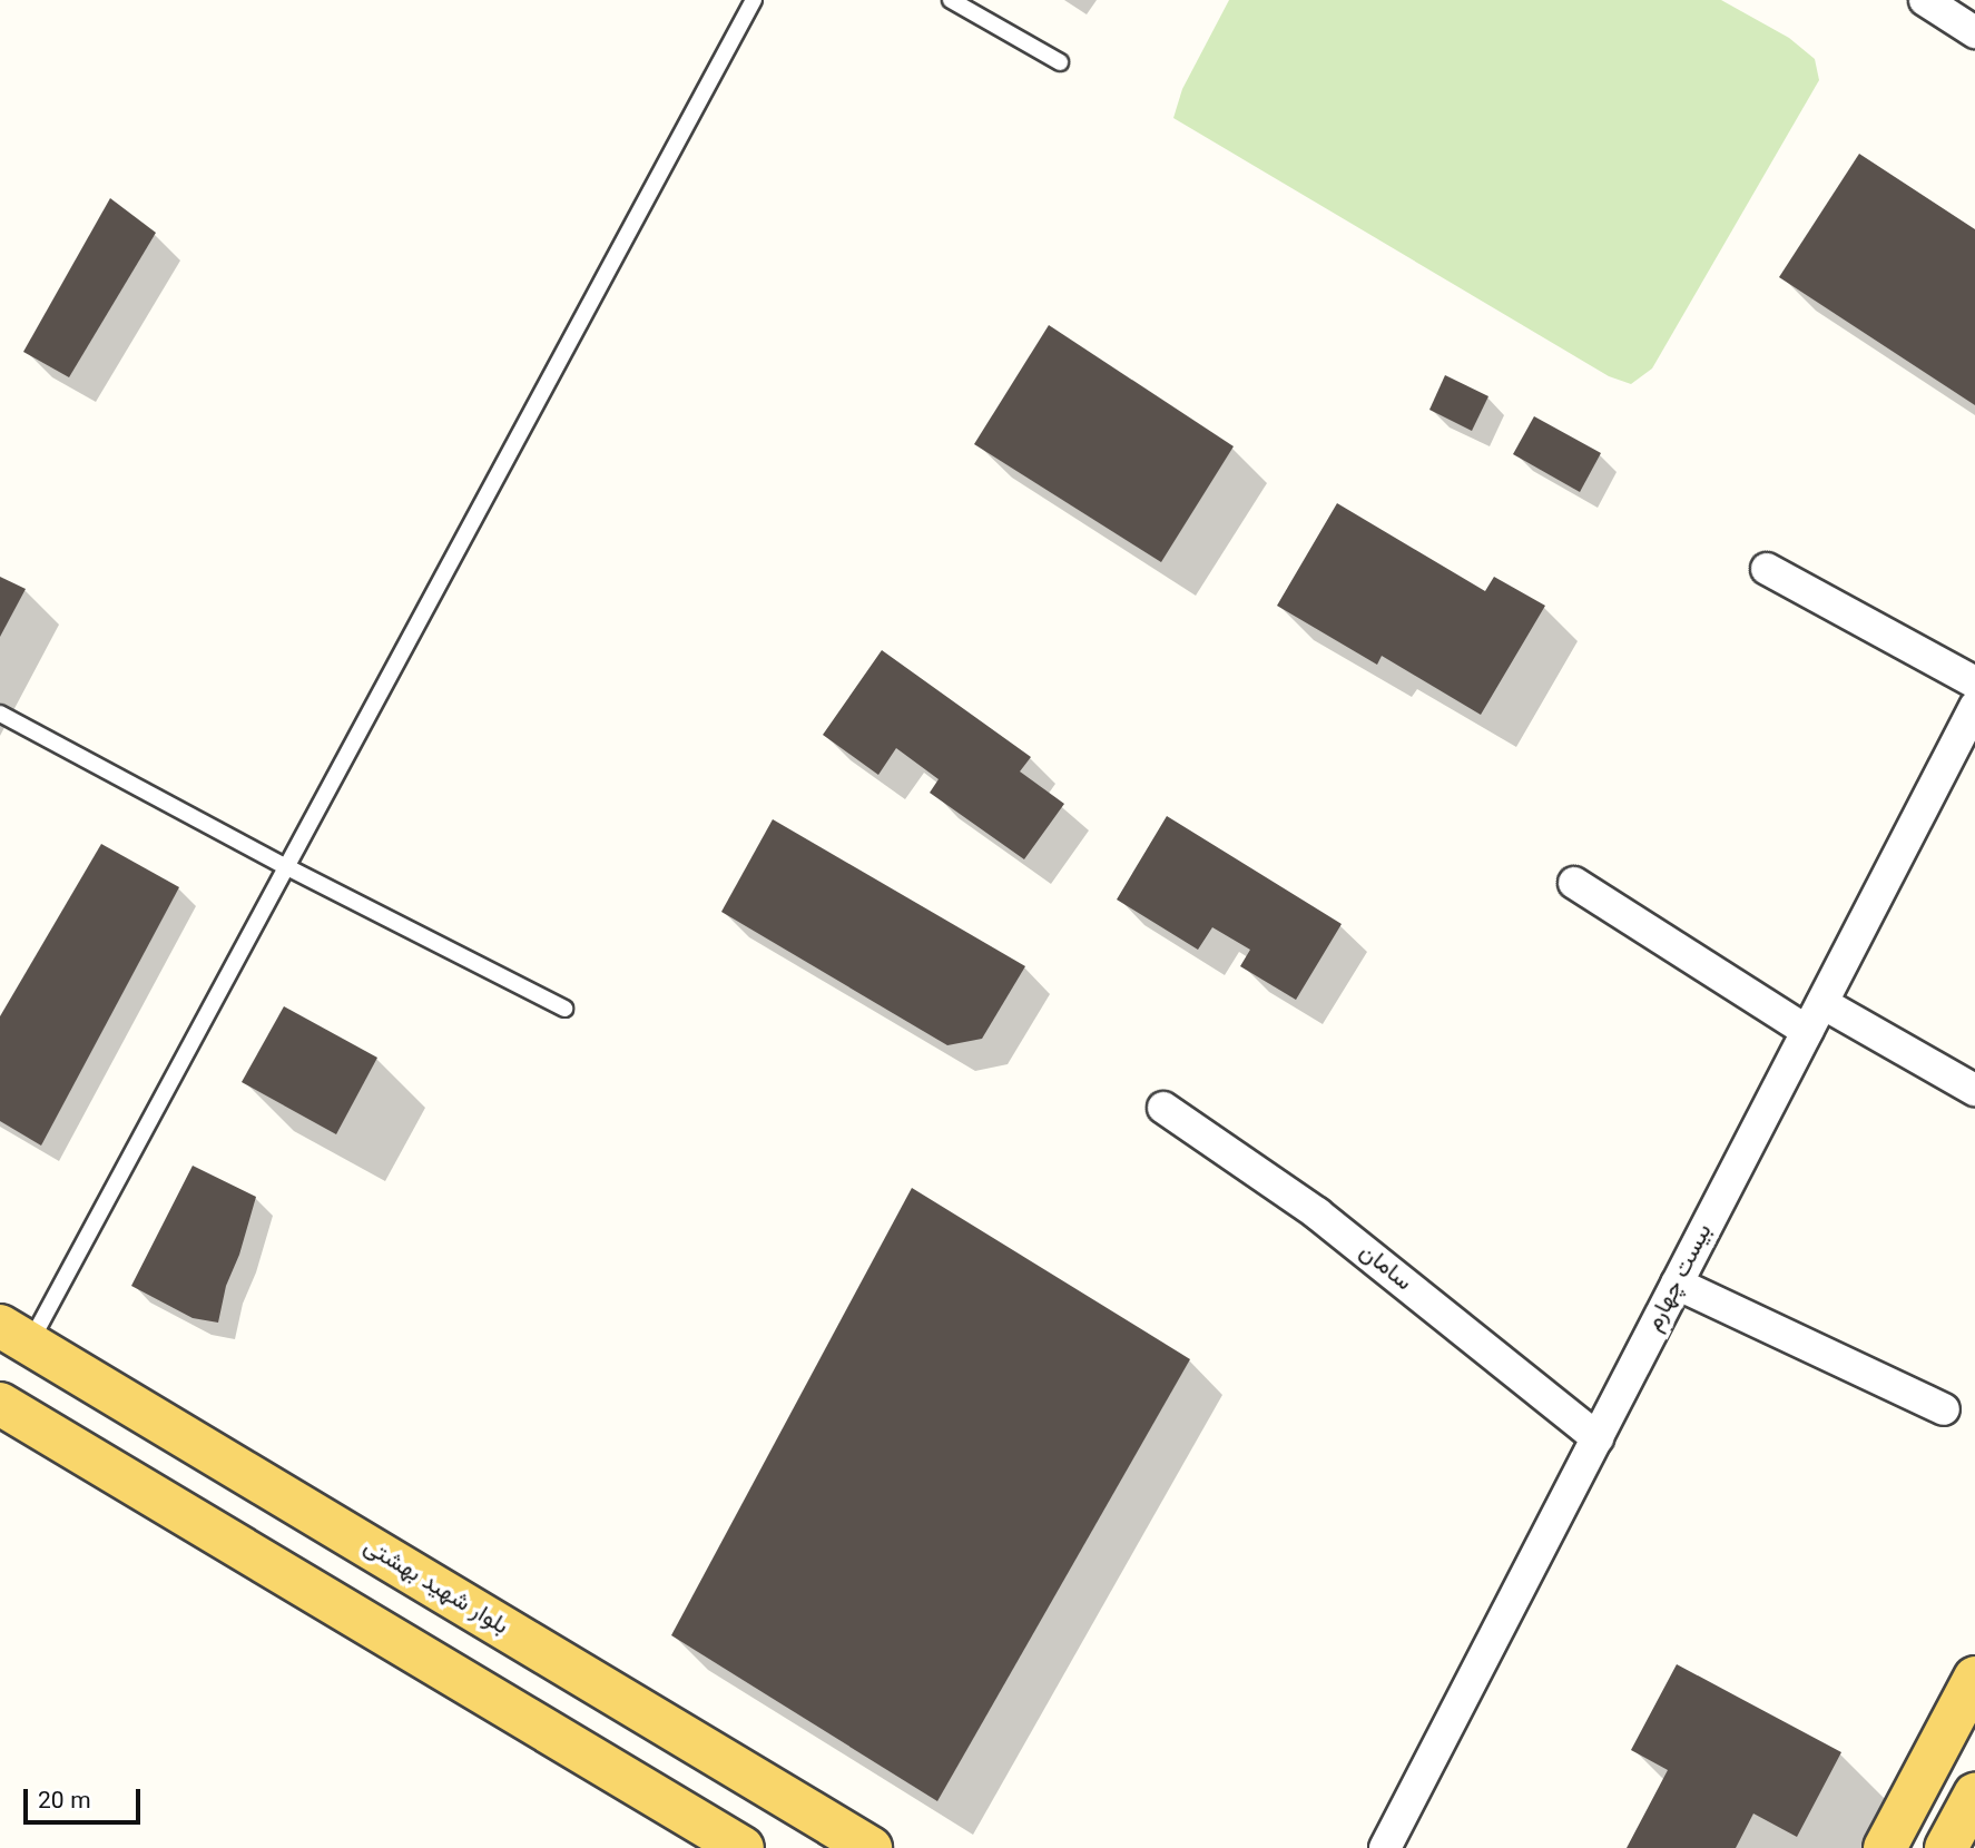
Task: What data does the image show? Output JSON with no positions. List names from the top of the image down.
{
  "streets": {
    "main road": ["بلوار شهید بهشتی"],
    "street": ["سامان", "بیست چهارم"]
  },
  "crossings": [
    ["سامان", "بیست چهارم"]
  ],
  "scale_bar": "20 m"
}
